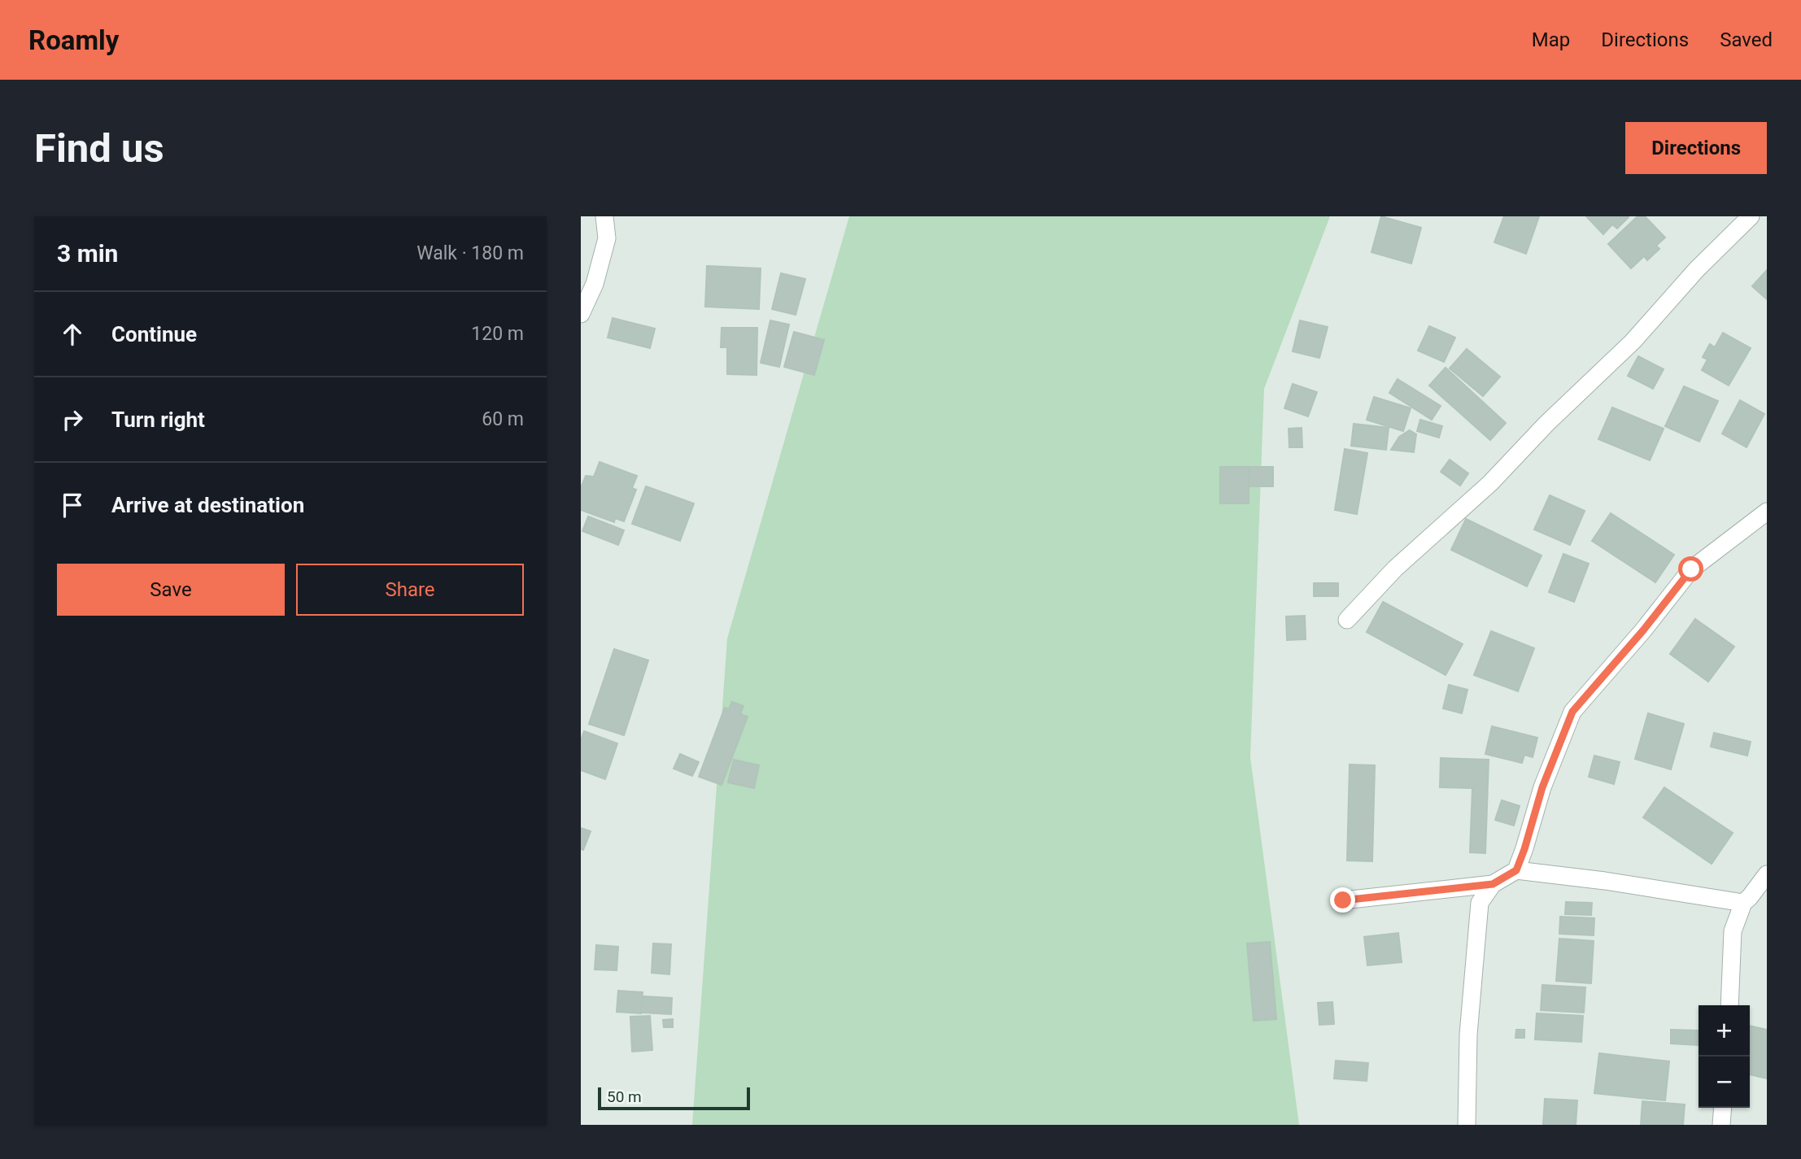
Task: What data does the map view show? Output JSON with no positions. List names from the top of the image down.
{
  "scale_bar": "50 m",
  "page": {
    "header": "Roamly",
    "nav": ["Map", "Directions", "Saved"],
    "buttons": [
      "Directions",
      ["Save", "Share"]
    ],
    "title": "Find us",
    "heading": ["3 min", "Walk · 180 m"],
    "list": [
      ["Continue", "120 m"],
      ["Turn right", "60 m"],
      "Arrive at destination"
    ],
    "map_buttons": ["+", "−"],
    "scale": "50 m"
  }
}
